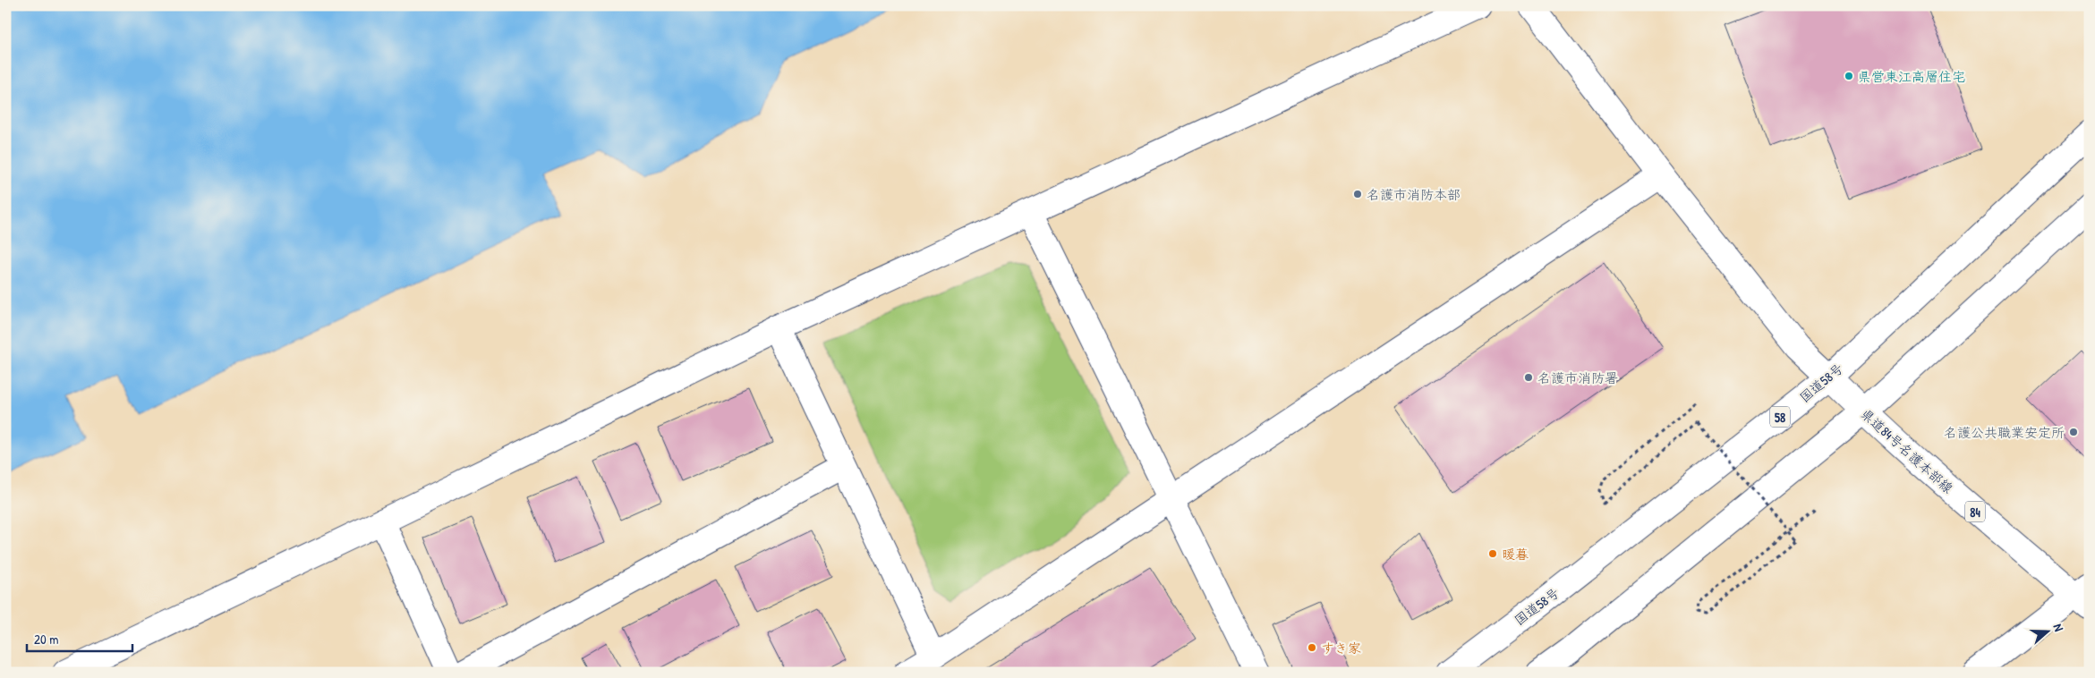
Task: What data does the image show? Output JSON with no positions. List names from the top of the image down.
{
  "streets": {
    "main road": [
      "国道58号",
      "58",
      "県道84号名護本部線",
      "84"
    ]
  },
  "crossings": [
    ["国道58号", "県道84号名護本部線"]
  ],
  "places": [
    "県営東江高層住宅",
    "名護市消防本部",
    "名護市消防署",
    "名護公共職業安定所",
    "暖暮",
    "すき家"
  ],
  "scale_bar": "20 m",
  "north": "right"
}
